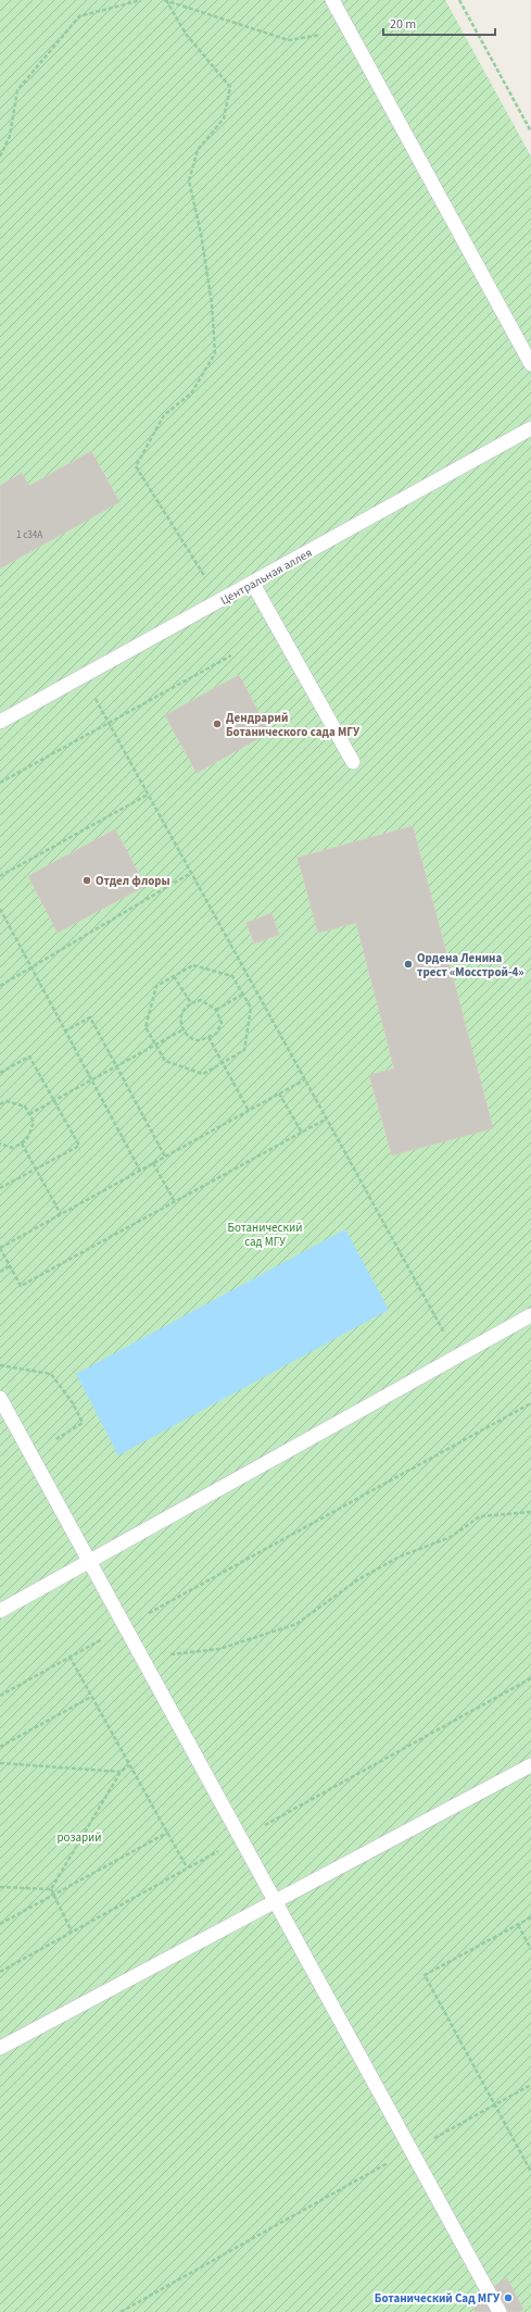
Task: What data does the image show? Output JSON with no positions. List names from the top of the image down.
{
  "streets": {
    "lane": ["Центральная аллея"]
  },
  "parks": ["Ботанический сад МГУ", "розарий"],
  "places": [
    "Дендрарий Ботанического сада МГУ",
    "Отдел флоры",
    "Ордена Ленина трест «Мосстрой-4»",
    "Ботанический Сад МГУ"
  ],
  "house_numbers": ["1 с34А"],
  "scale_bar": "20 m"
}
